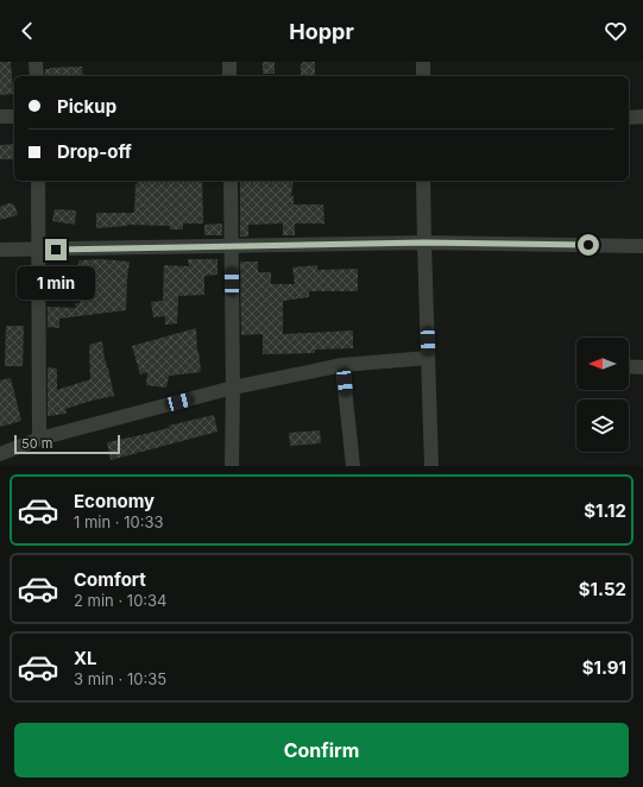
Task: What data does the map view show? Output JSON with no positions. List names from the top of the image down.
{
  "scale_bar": "50 m",
  "north": "left",
  "page": {
    "header": "Hoppr",
    "banner": ["Pickup", "Drop-off"],
    "bubble": "1 min",
    "scale": "50 m",
    "list": [
      {
        "name": "Economy",
        "note": "1 min · 10:33",
        "value": "$1.12"
      },
      {
        "name": "Comfort",
        "note": "2 min · 10:34",
        "value": "$1.52"
      },
      {
        "name": "XL",
        "note": "3 min · 10:35",
        "value": "$1.91"
      }
    ],
    "buttons": "Confirm"
  }
}
